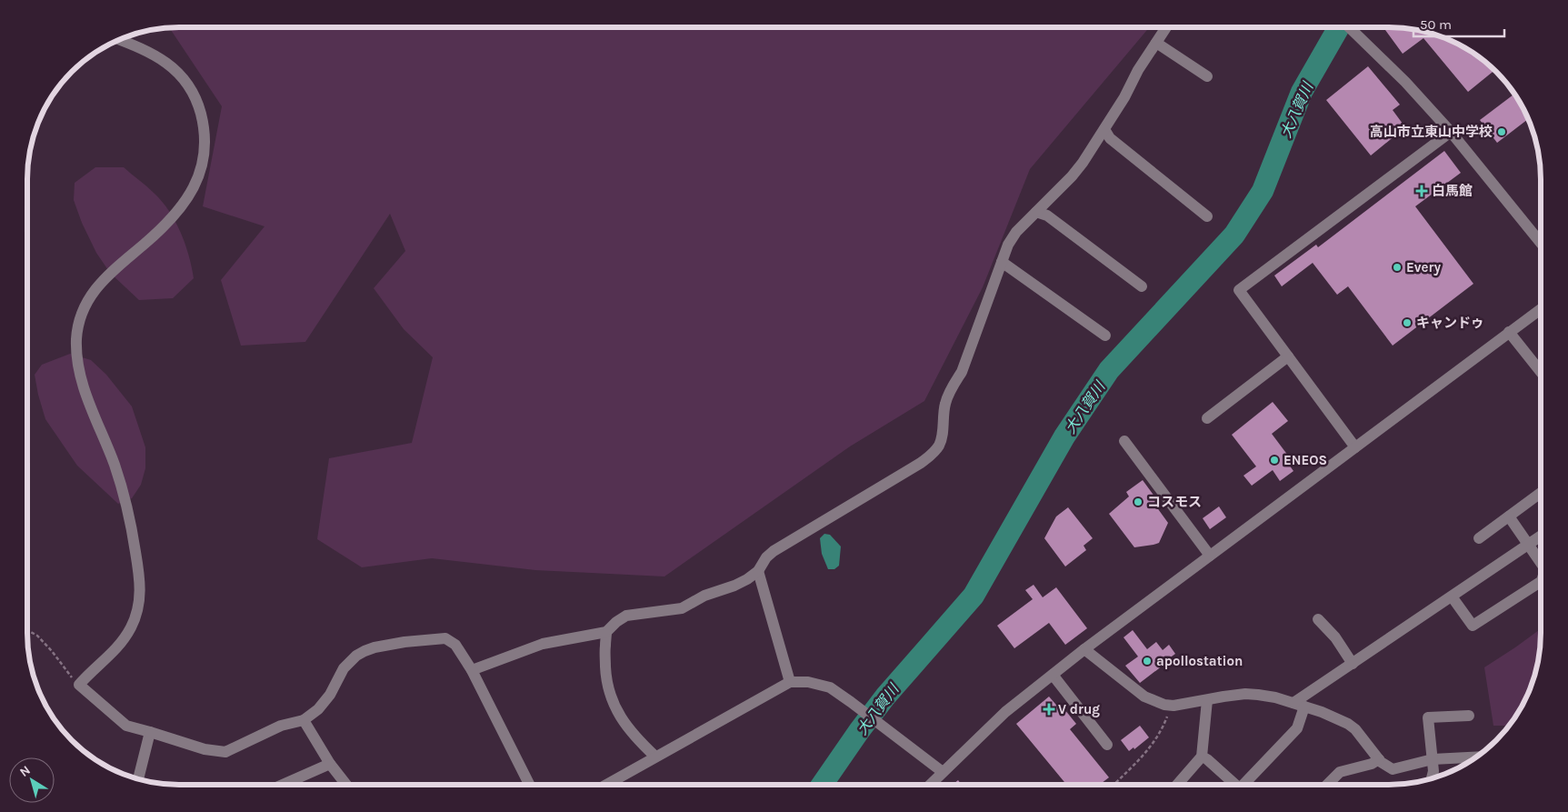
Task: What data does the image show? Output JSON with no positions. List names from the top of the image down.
{
  "water": ["大八賀川"],
  "places": {
    "other": [
      "高山市立東山中学校",
      "Every",
      "キャンドゥ",
      "ENEOS",
      "コスモス",
      "apollostation"
    ],
    "health": ["白馬館", "V drug"]
  },
  "scale_bar": "50 m",
  "north": "top left"
}
